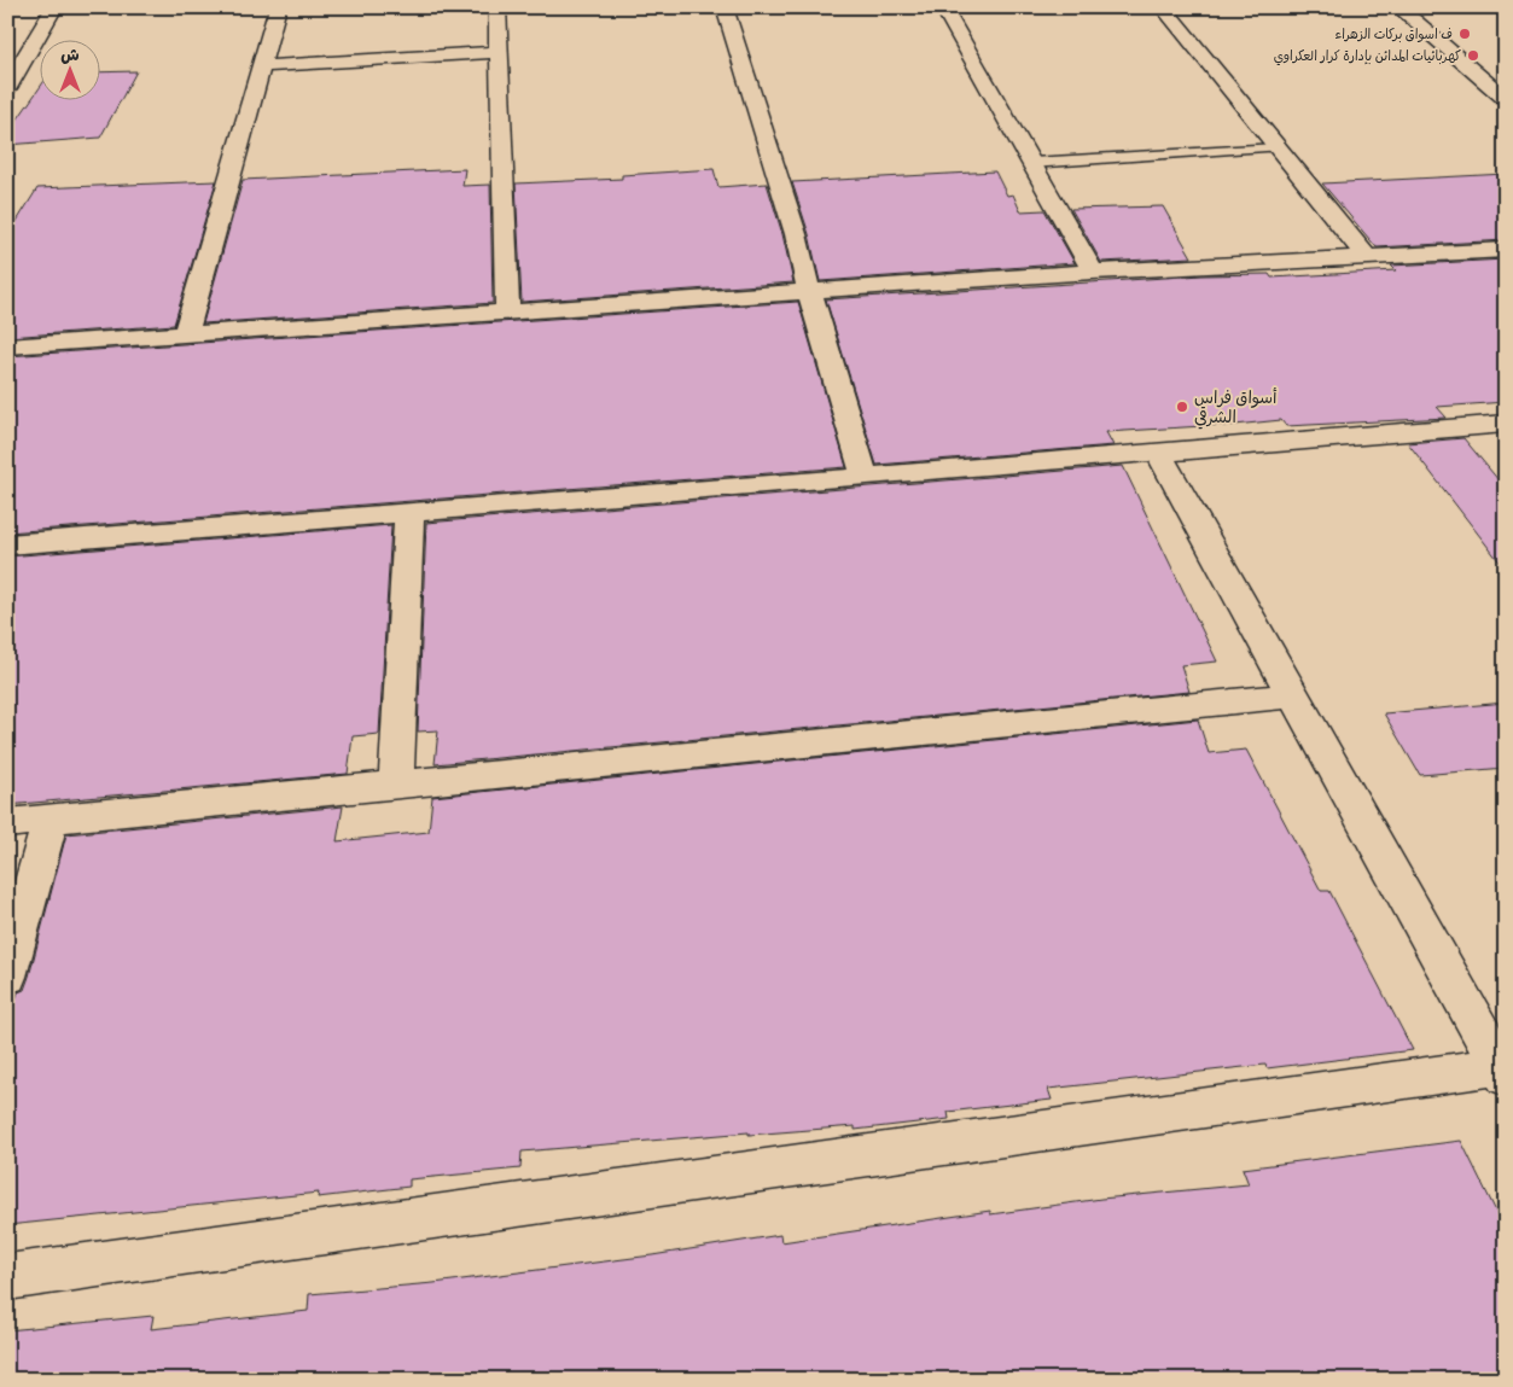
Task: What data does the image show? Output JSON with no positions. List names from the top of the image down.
{
  "places": ["ف اسواق بركات الزهراء", "كهربائيات المدائن بإدارة كرار العكراوي", "أسواق فراس الشرقي"],
  "north": "top"
}
